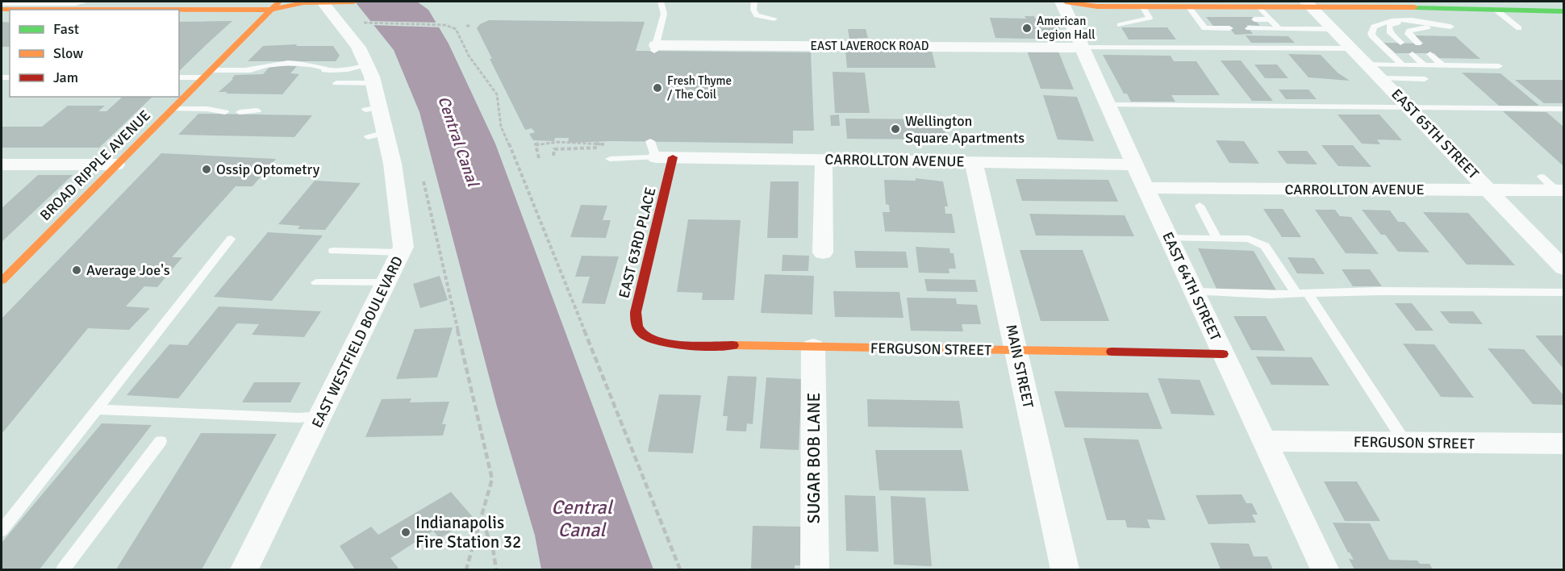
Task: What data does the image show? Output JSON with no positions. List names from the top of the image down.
{
  "streets": {
    "street": [
      "EAST LAVEROCK ROAD",
      "EAST 65TH STREET",
      "CARROLLTON AVENUE",
      "BROAD RIPPLE AVENUE",
      "EAST 63RD PLACE",
      "EAST 64TH STREET",
      "EAST WESTFIELD BOULEVARD",
      "FERGUSON STREET",
      "MAIN STREET",
      "SUGAR BOB LANE"
    ]
  },
  "crossings": [
    ["EAST LAVEROCK ROAD", "EAST 64TH STREET"],
    ["EAST 65TH STREET", "CARROLLTON AVENUE"],
    ["CARROLLTON AVENUE", "EAST 63RD PLACE"],
    ["CARROLLTON AVENUE", "EAST 64TH STREET"],
    ["CARROLLTON AVENUE", "MAIN STREET"],
    ["EAST 63RD PLACE", "FERGUSON STREET"],
    ["EAST 64TH STREET", "FERGUSON STREET"],
    ["FERGUSON STREET", "MAIN STREET"],
    ["FERGUSON STREET", "SUGAR BOB LANE"]
  ],
  "water": ["Central Canal"],
  "places": [
    "American Legion Hall",
    "Fresh Thyme / The Coil",
    "Wellington Square Apartments",
    "Ossip Optometry",
    "Average Joe's",
    "Indianapolis Fire Station 32"
  ],
  "legend": ["Fast", "Slow", "Jam"]
}
